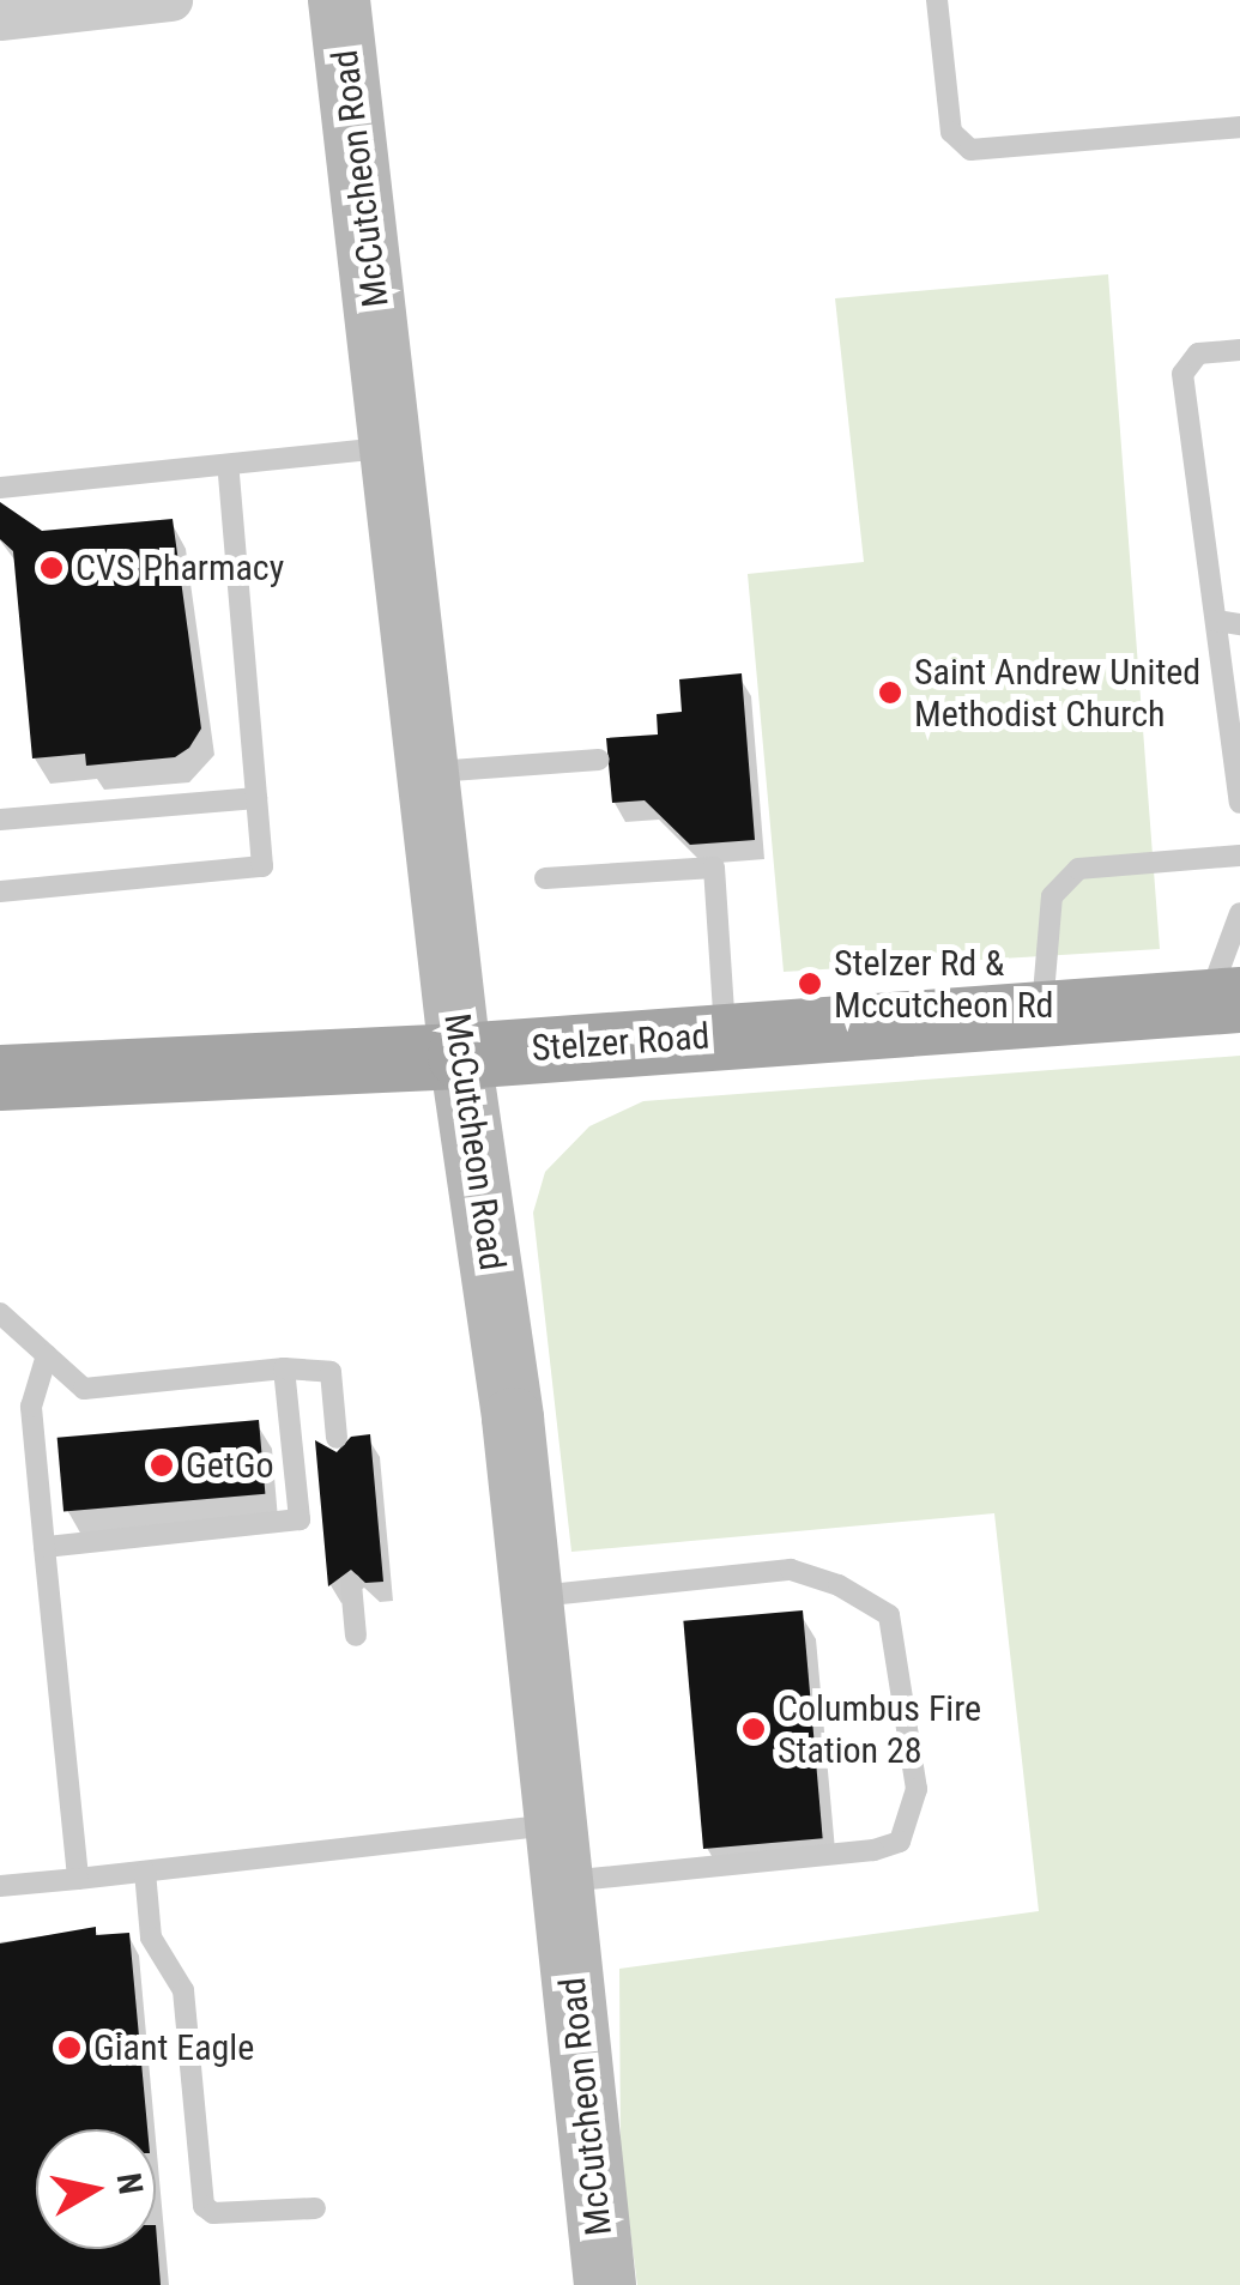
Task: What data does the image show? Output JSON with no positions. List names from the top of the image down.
{
  "streets": {
    "main road": ["McCutcheon Road", "Stelzer Road"]
  },
  "crossings": [
    ["McCutcheon Road", "Stelzer Road"]
  ],
  "places": [
    "CVS Pharmacy",
    "Saint Andrew United Methodist Church",
    "Stelzer Rd & Mccutcheon Rd",
    "GetGo",
    "Columbus Fire Station 28",
    "Giant Eagle"
  ],
  "north": "right"
}
